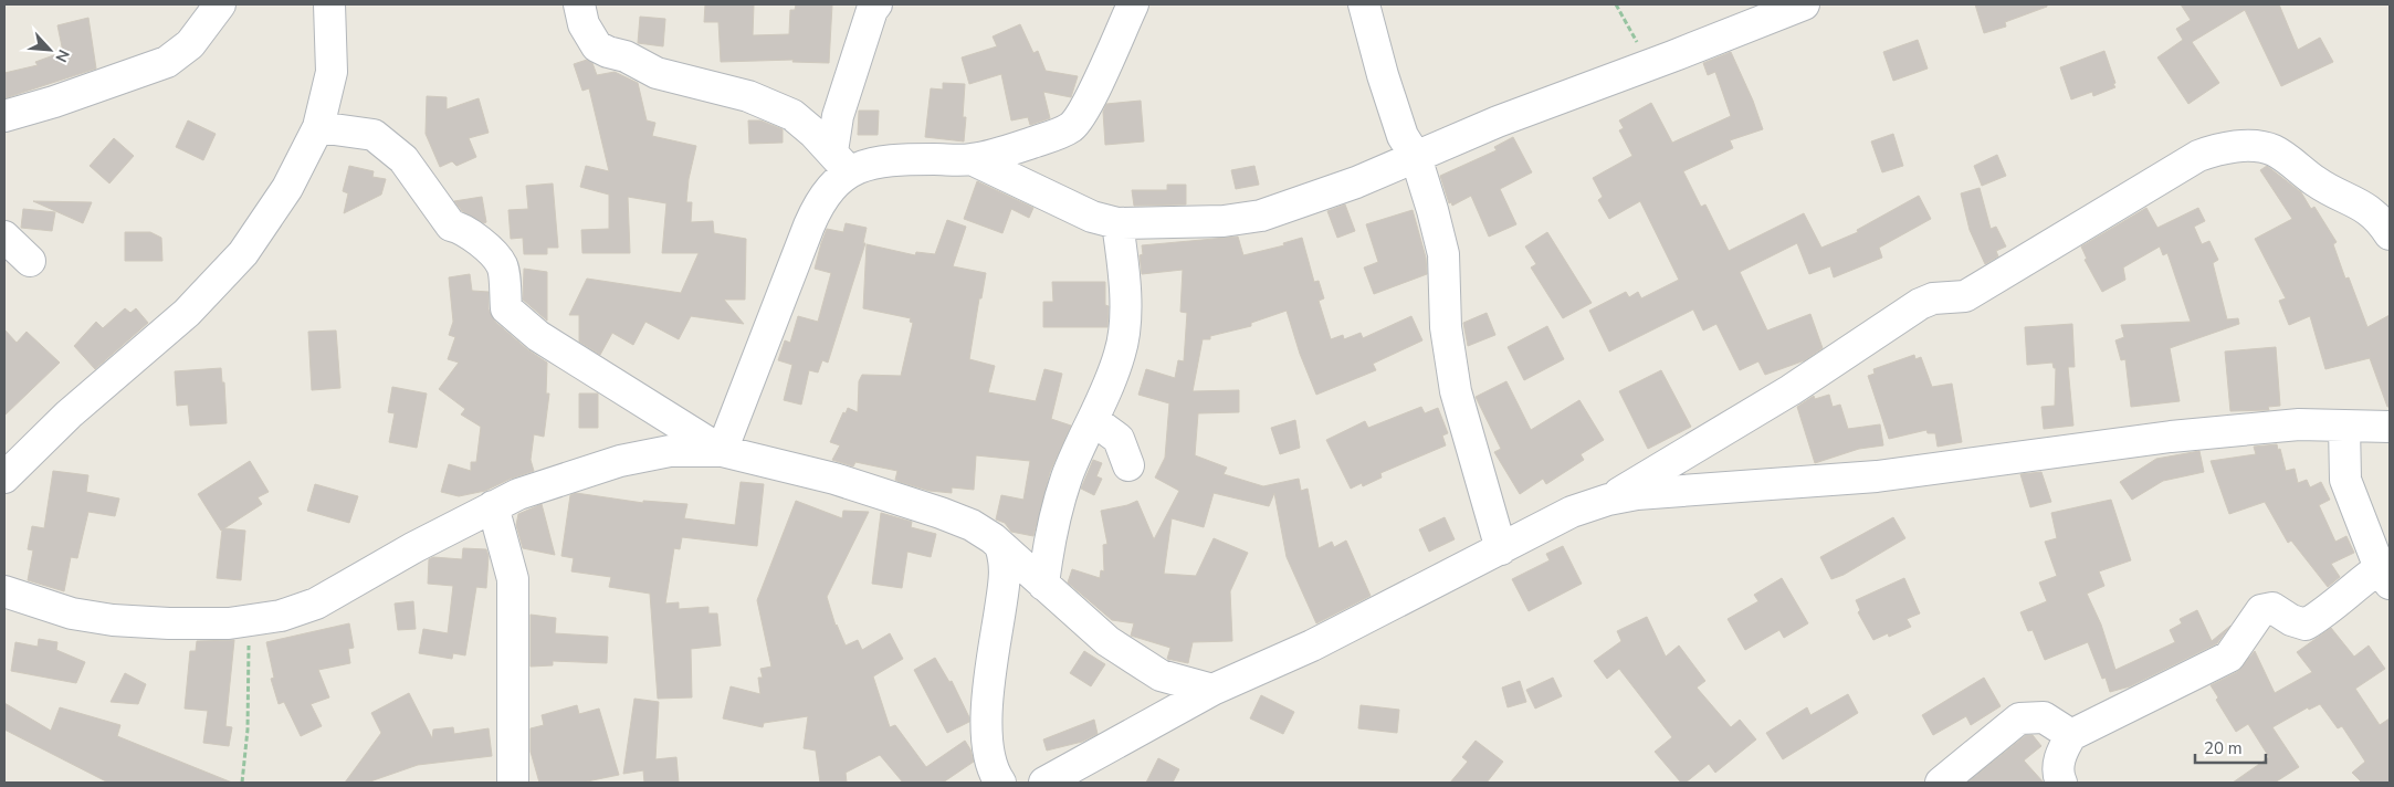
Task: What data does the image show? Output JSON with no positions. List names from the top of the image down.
{
  "scale_bar": "20 m",
  "north": "bottom right"
}
